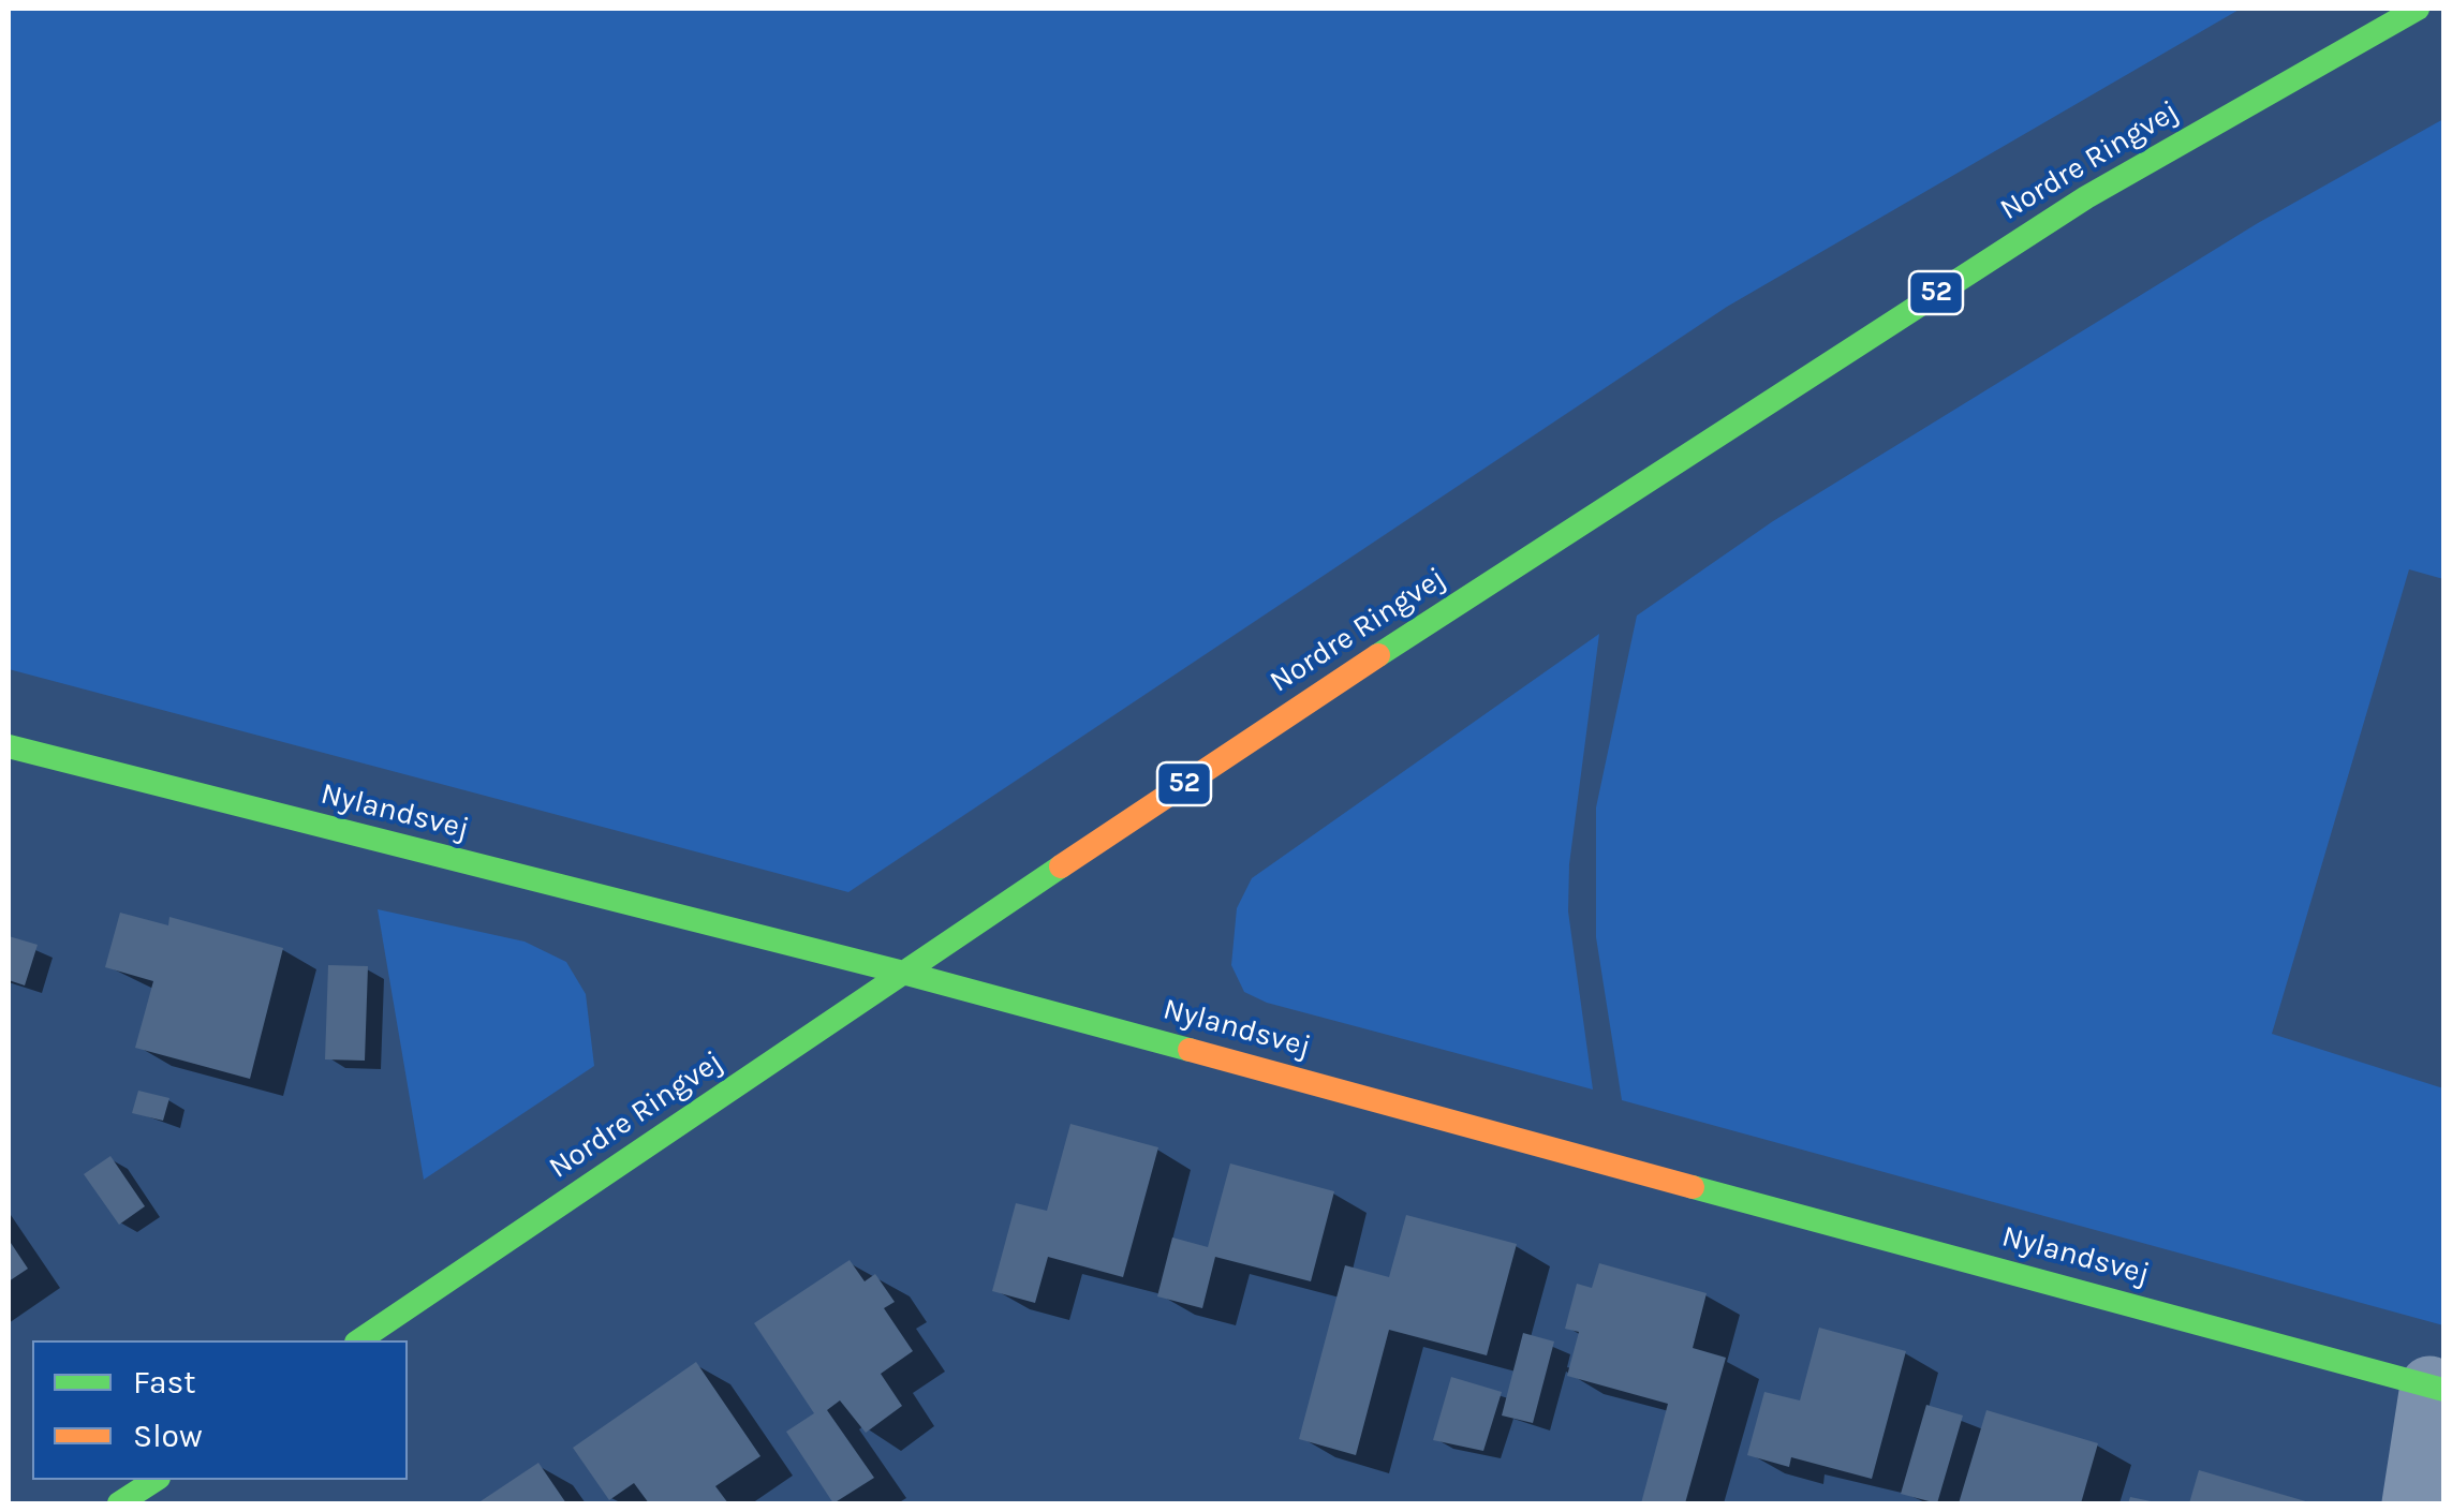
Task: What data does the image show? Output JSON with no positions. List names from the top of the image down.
{
  "streets": {
    "main road": ["Nordre Ringvej", "52", "Nylandsvej"]
  },
  "crossings": [
    ["Nordre Ringvej", "Nylandsvej"]
  ],
  "legend": ["Fast", "Slow"]
}
